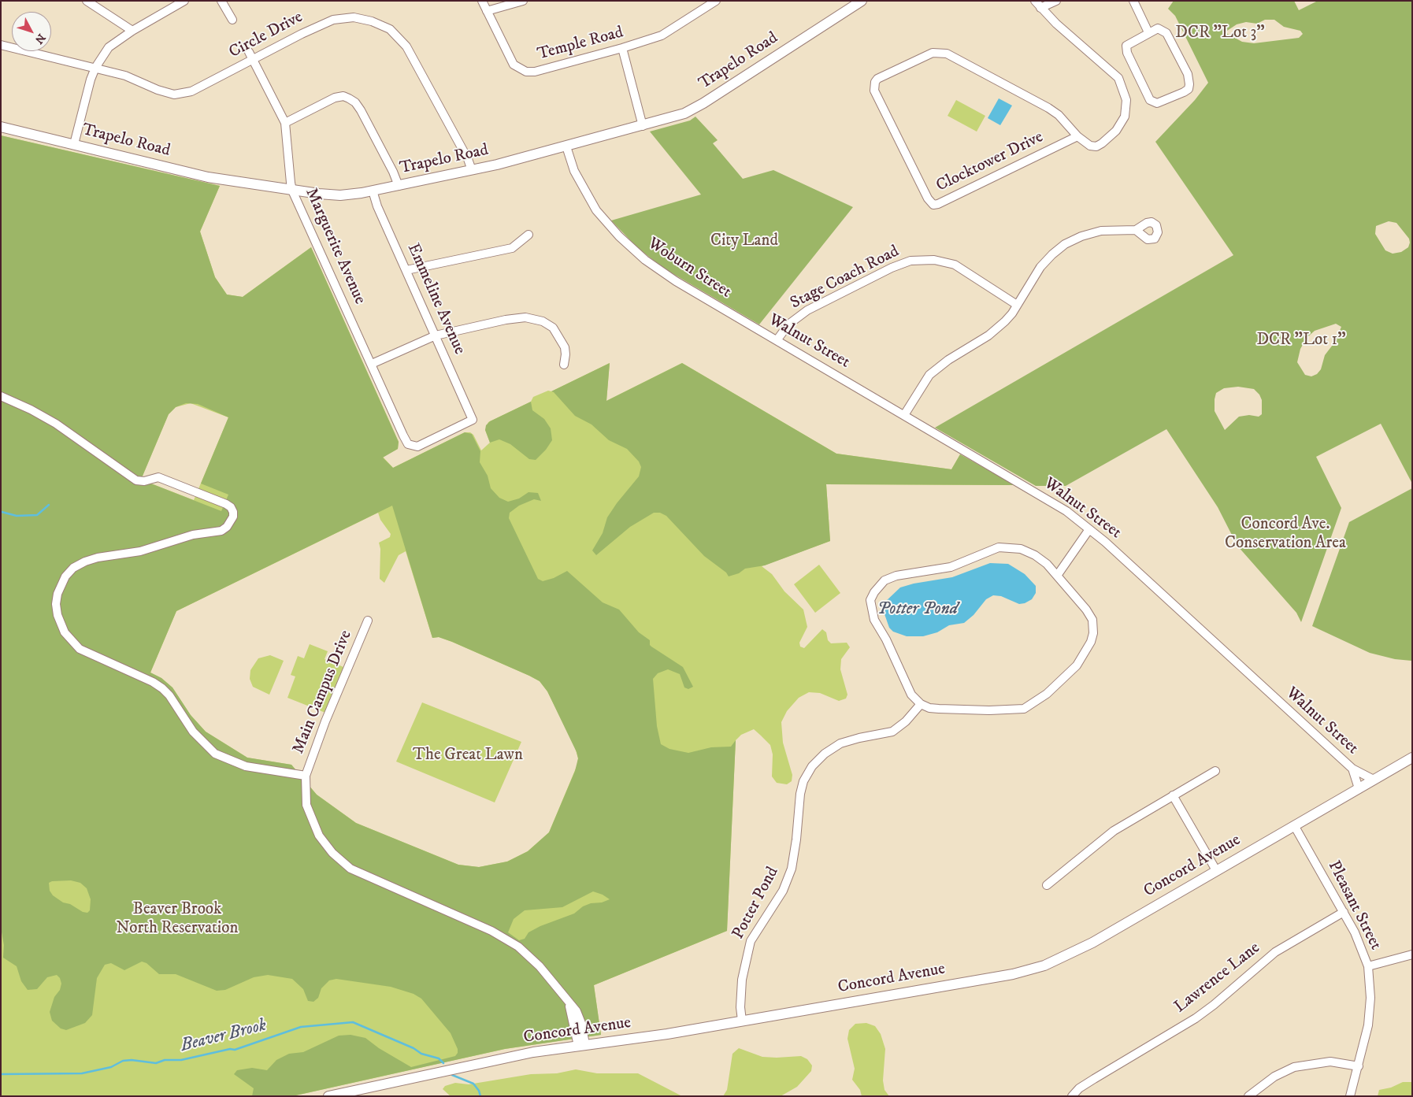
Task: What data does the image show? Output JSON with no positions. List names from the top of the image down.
{
  "streets": {
    "main road": ["Trapelo Road", "Concord Avenue"],
    "street": [
      "Circle Drive",
      "Temple Road",
      "Clocktower Drive",
      "Marguerite Avenue",
      "Woburn Street",
      "Stage Coach Road",
      "Emmeline Avenue",
      "Walnut Street",
      "Main Campus Drive",
      "Potter Pond",
      "Pleasant Street",
      "Lawrence Lane"
    ]
  },
  "crossings": [
    ["Circle Drive", "Trapelo Road"],
    ["Circle Drive", "Marguerite Avenue"],
    ["Trapelo Road", "Marguerite Avenue"],
    ["Trapelo Road", "Woburn Street"],
    ["Trapelo Road", "Emmeline Avenue"],
    ["Marguerite Avenue", "Emmeline Avenue"],
    ["Woburn Street", "Walnut Street"],
    ["Stage Coach Road", "Walnut Street"],
    ["Walnut Street", "Concord Avenue"],
    ["Concord Avenue", "Potter Pond"],
    ["Concord Avenue", "Pleasant Street"],
    ["Pleasant Street", "Lawrence Lane"]
  ],
  "water": ["Potter Pond", "Beaver Brook"],
  "parks": [
    "DCR \"Lot 3\"",
    "City Land",
    "DCR \"Lot 1\"",
    "Concord Ave. Conservation Area",
    "The Great Lawn",
    "Beaver Brook North Reservation"
  ],
  "north": "bottom right"
}
